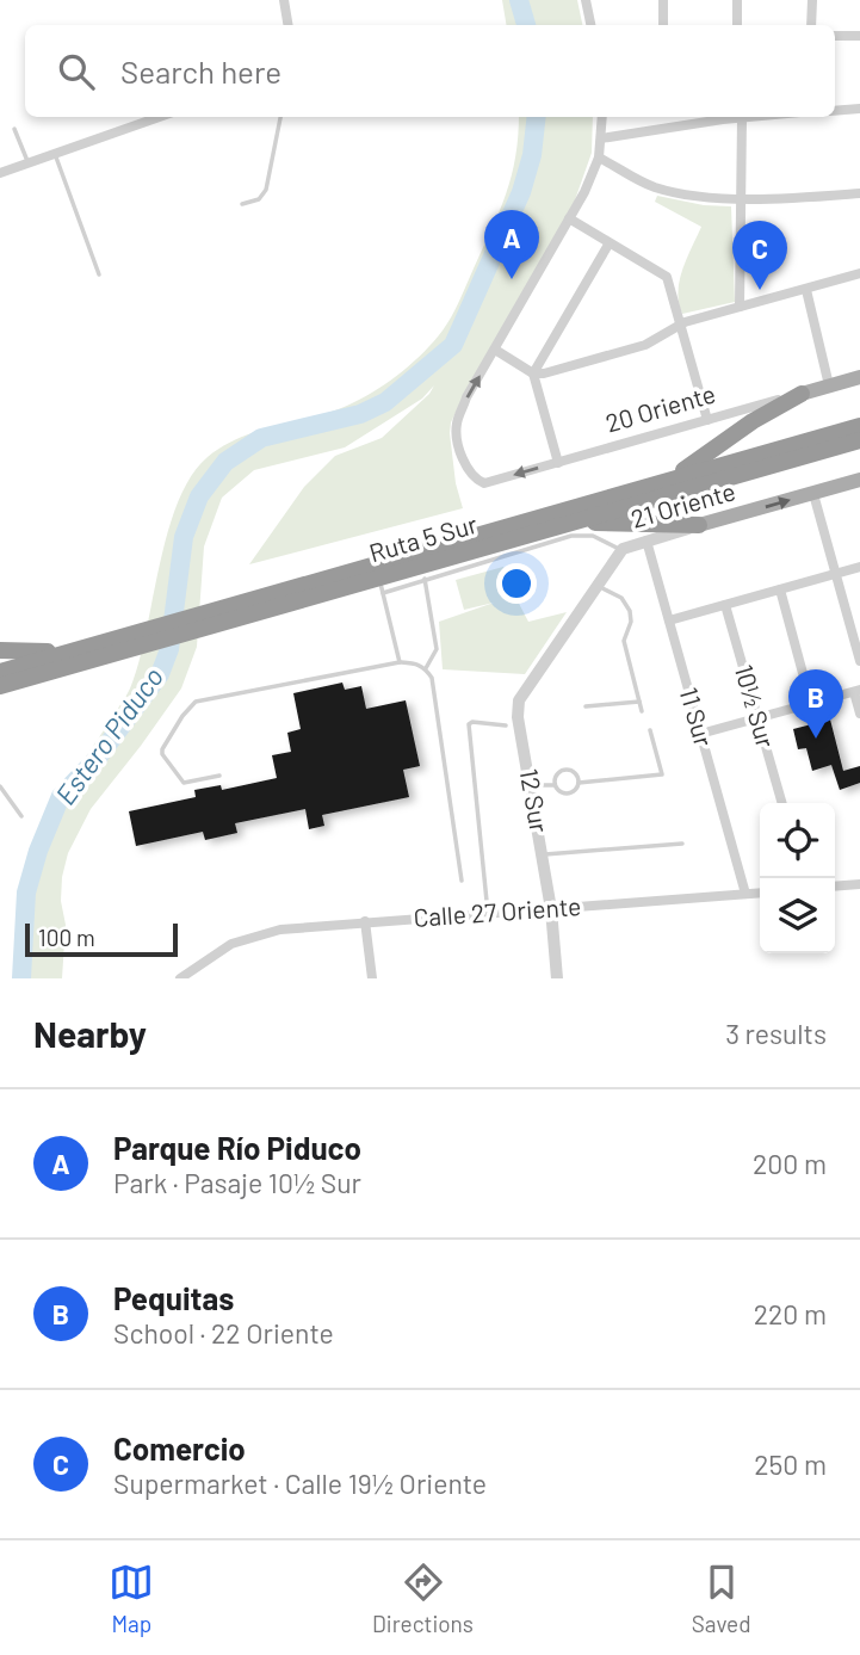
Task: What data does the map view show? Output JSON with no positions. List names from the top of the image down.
{
  "streets": {
    "highway": ["Ruta 5 Sur"],
    "main road": ["20 Oriente", "21 Oriente"],
    "street": [
      "10½ Sur",
      "11 Sur",
      "12 Sur",
      "Calle 27 Oriente"
    ]
  },
  "crossings": [
    ["21 Oriente", "11 Sur"],
    ["21 Oriente", "12 Sur"],
    ["11 Sur", "Calle 27 Oriente"],
    ["12 Sur", "Calle 27 Oriente"]
  ],
  "water": ["Estero Piduco"],
  "scale_bar": "100 m",
  "page": {
    "search": "Search here",
    "pins": ["A", "C", "B"],
    "scale": "100 m",
    "heading": ["Nearby", "3 results"],
    "list": [
      {
        "mark": "A",
        "name": "Parque Río Piduco",
        "note": "Park · Pasaje 10½ Sur",
        "value": "200 m"
      },
      {
        "mark": "B",
        "name": "Pequitas",
        "note": "School · 22 Oriente",
        "value": "220 m"
      },
      {
        "mark": "C",
        "name": "Comercio",
        "note": "Supermarket · Calle 19½ Oriente",
        "value": "250 m"
      }
    ],
    "nav": ["Map", "Directions", "Saved"]
  }
}
